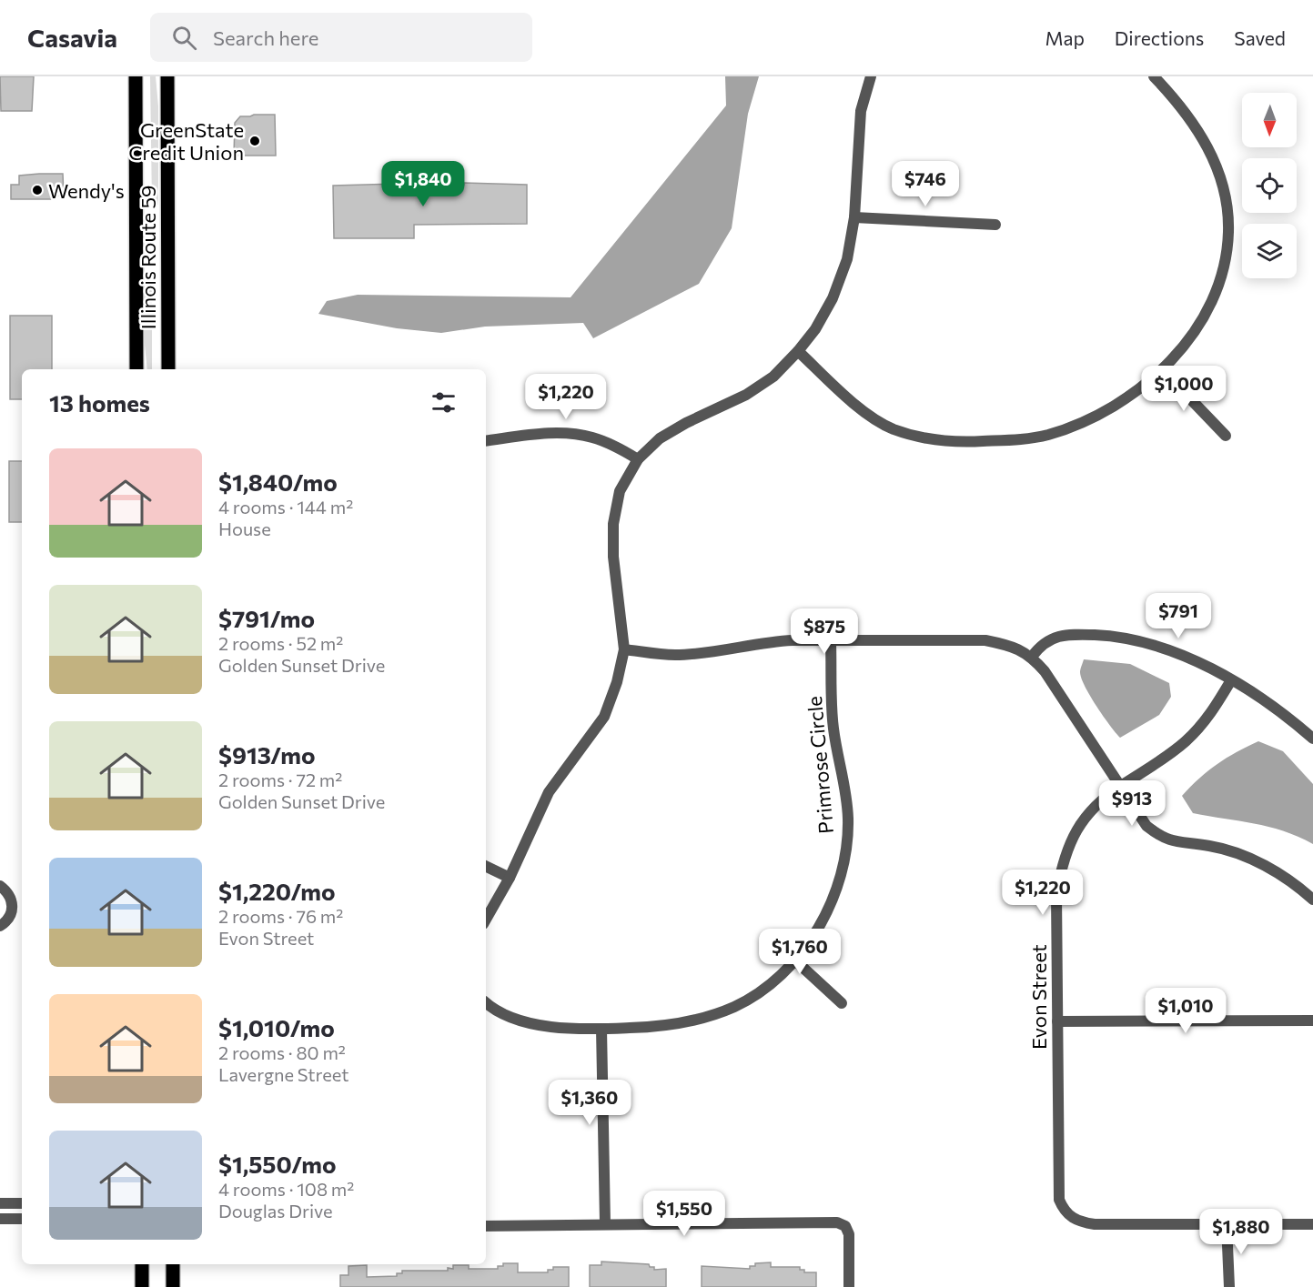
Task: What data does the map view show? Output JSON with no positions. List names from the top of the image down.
{
  "streets": {
    "main road": ["Illinois Route 59"],
    "street": ["Primrose Circle", "Evon Street"]
  },
  "places": ["GreenState Credit Union", "Wendy's"],
  "north": "bottom",
  "page": {
    "header": "Casavia",
    "search": "Search here",
    "nav": ["Map", "Directions", "Saved"],
    "price": [
      "$1,840",
      "$746",
      "$1,000",
      "$1,220",
      "$791",
      "$875",
      "$913",
      "$1,220",
      "$1,760",
      "$1,010",
      "$1,360",
      "$1,550",
      "$1,880"
    ],
    "heading": "13 homes",
    "list": [
      {
        "name": "$1,840/mo",
        "note": "4 rooms · 144 m² · House"
      },
      {
        "name": "$791/mo",
        "note": "2 rooms · 52 m² · Golden Sunset Drive"
      },
      {
        "name": "$913/mo",
        "note": "2 rooms · 72 m² · Golden Sunset Drive"
      },
      {
        "name": "$1,220/mo",
        "note": "2 rooms · 76 m² · Evon Street"
      },
      {
        "name": "$1,010/mo",
        "note": "2 rooms · 80 m² · Lavergne Street"
      },
      {
        "name": "$1,550/mo",
        "note": "4 rooms · 108 m² · Douglas Drive"
      }
    ]
  }
}
